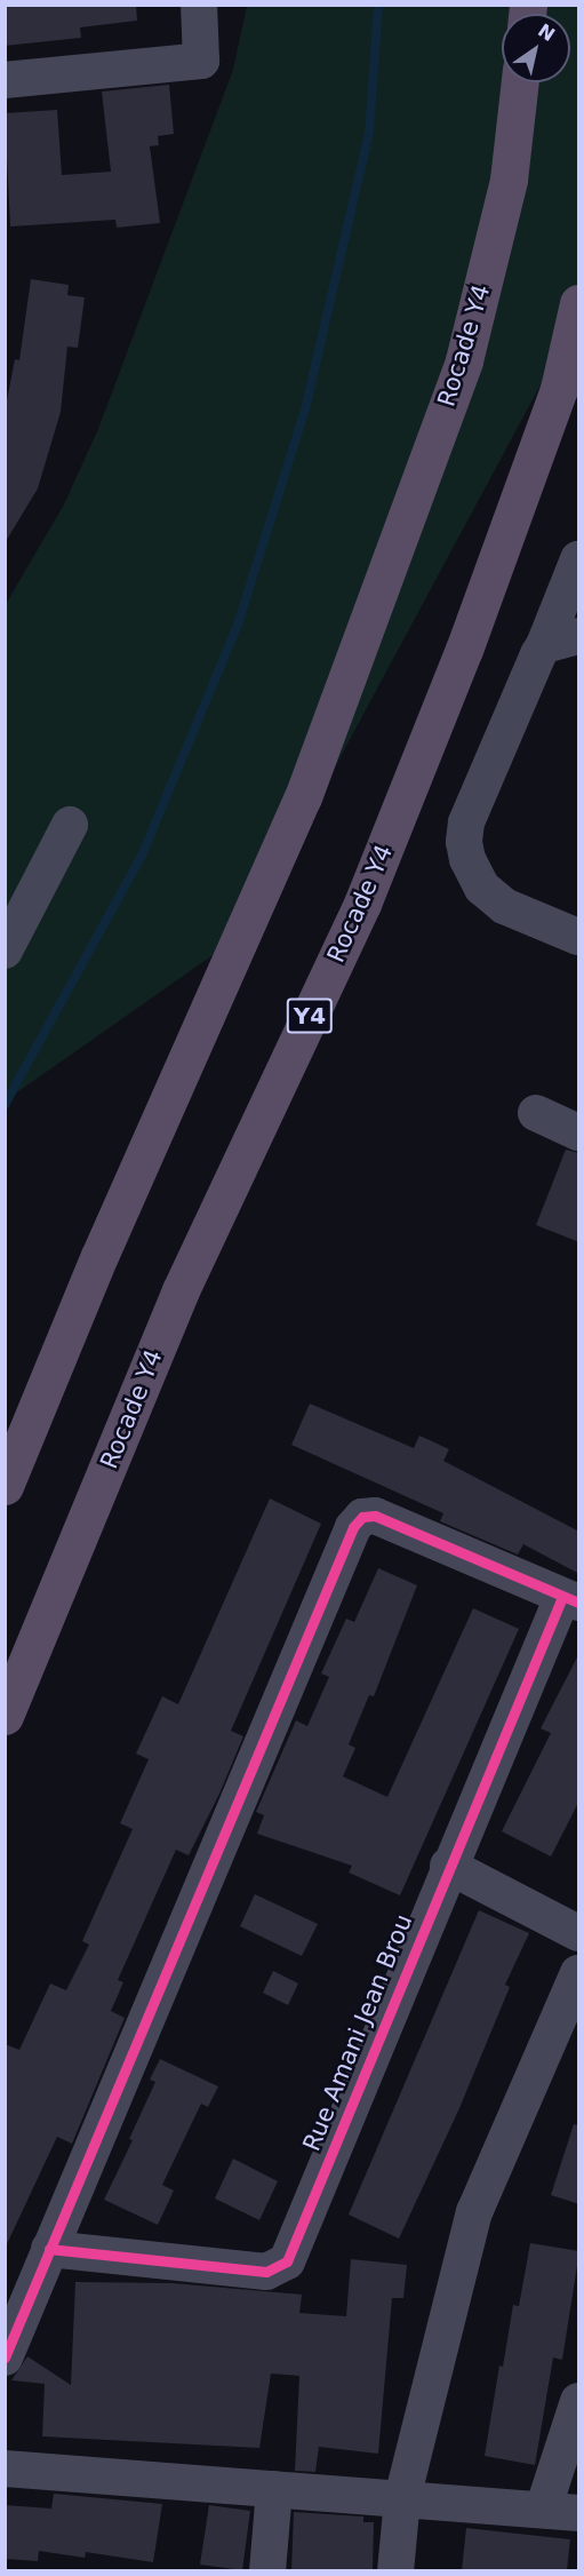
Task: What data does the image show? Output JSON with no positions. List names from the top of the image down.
{
  "streets": {
    "highway": ["Rocade Y4", "Y4"],
    "street": ["Rue Amani Jean Brou"]
  },
  "north": "top right"
}
